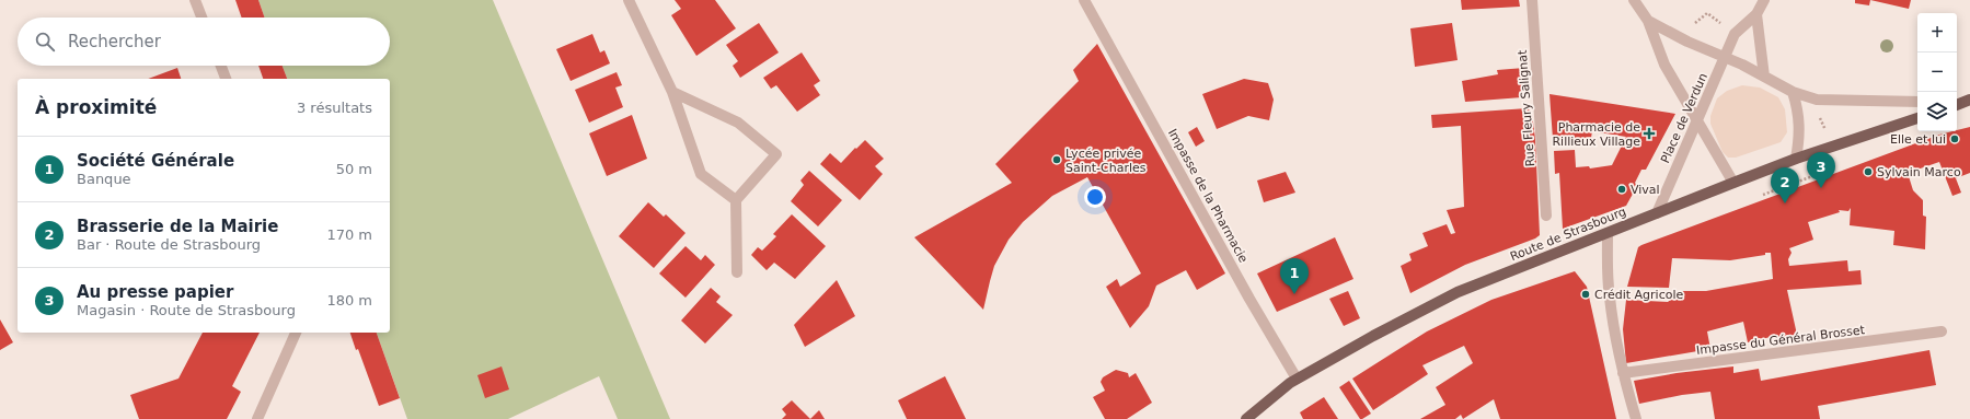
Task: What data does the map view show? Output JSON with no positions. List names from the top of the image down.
{
  "streets": {
    "main road": ["Route de Strasbourg"],
    "street": [
      "Rue Fleury Salignat",
      "Place de Verdun",
      "Impasse de la Pharmacie",
      "Impasse du Général Brosset"
    ]
  },
  "crossings": [
    ["Place de Verdun", "Route de Strasbourg"],
    ["Impasse de la Pharmacie", "Route de Strasbourg"]
  ],
  "places": {
    "health": ["Pharmacie de Rillieux Village"],
    "other": [
      "Elle et lui",
      "Lycée privée Saint-Charles",
      "Sylvain Marco",
      "Vival",
      "Crédit Agricole"
    ]
  },
  "page": {
    "map_buttons": ["+", "−"],
    "search": "Rechercher",
    "heading": ["À proximité", "3 résultats"],
    "list": [
      {
        "mark": "1",
        "name": "Société Générale",
        "note": "Banque",
        "value": "50 m"
      },
      {
        "mark": "2",
        "name": "Brasserie de la Mairie",
        "note": "Bar · Route de Strasbourg",
        "value": "170 m"
      },
      {
        "mark": "3",
        "name": "Au presse papier",
        "note": "Magasin · Route de Strasbourg",
        "value": "180 m"
      }
    ],
    "pins": ["3", "2", "1"]
  }
}
